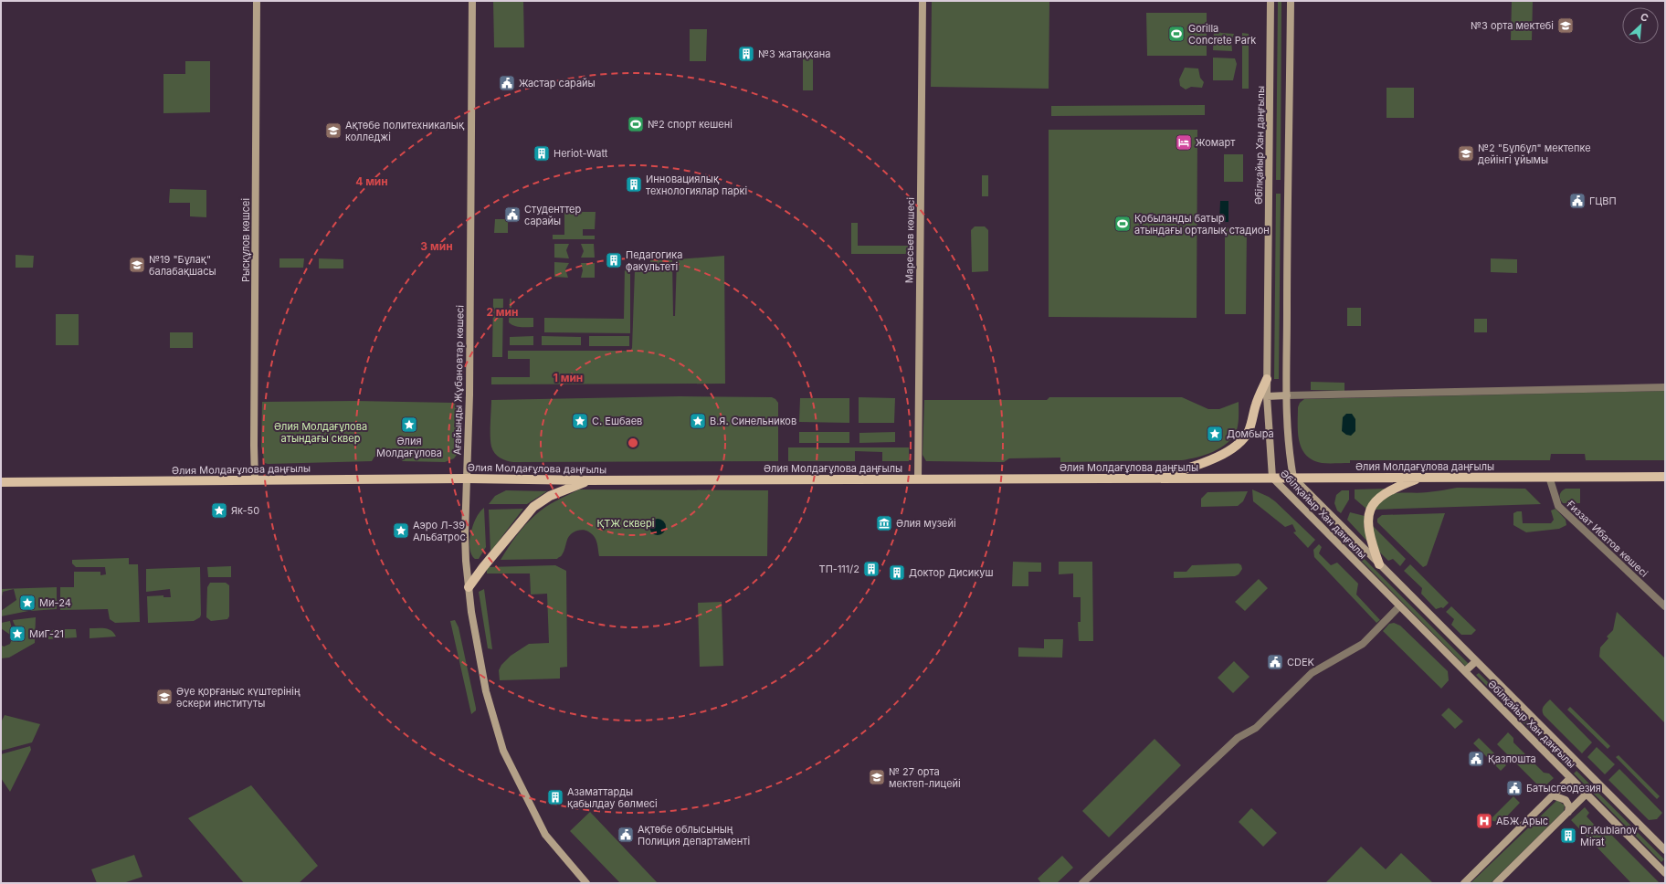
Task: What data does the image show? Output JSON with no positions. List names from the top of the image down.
{
  "streets": {
    "main road": ["Әлия Молдағұлова даңғылы"],
    "street": [
      "Әбілқайыр Хан даңғылы",
      "Рысқұлов көшсеі",
      "Маресьев көшесі",
      "Ағайынды Жұбановтар көшесі",
      "Ғиззат Ибатов көшесі"
    ]
  },
  "crossings": [
    ["Әбілқайыр Хан даңғылы", "Әлия Молдағұлова даңғылы"],
    ["Рысқұлов көшсеі", "Әлия Молдағұлова даңғылы"],
    ["Маресьев көшесі", "Әлия Молдағұлова даңғылы"],
    ["Ағайынды Жұбановтар көшесі", "Әлия Молдағұлова даңғылы"],
    ["Әлия Молдағұлова даңғылы", "Ғиззат Ибатов көшесі"]
  ],
  "parks": ["Әлия Молдағұлова атындағы сквер", "ҚТЖ сквері"],
  "places": {
    "school or university": [
      "№3 орта мектебі",
      "Ақтөбе политехникалық колледжі",
      "№2 \"Бұлбұл\" мектепке дейінгі ұйымы",
      "№19 \"Бұлақ\" балабақшасы",
      "Әуе қорғаныс күштерінің әскери институты",
      "№ 27 орта мектеп-лицейі"
    ],
    "sports": ["Gorilla Concrete Park", "№2 спорт кешені", "Қобыланды батыр атындағы орталық стадион"],
    "building": [
      "№3 жатақхана",
      "Heriot-Watt",
      "Инновациялық технологиялар паркі",
      "Педагогика факультеті",
      "ТП-111/2",
      "Доктор Дисикуш",
      "Азаматтарды қабылдау бөлмесі",
      "Dr.Kublanov Mirat"
    ],
    "public building": [
      "Жастар сарайы",
      "ГЦВП",
      "Студенттер сарайы",
      "CDEK",
      "Қазпошта",
      "Батысгеодезия",
      "Ақтөбе облысының Полиция департаменті"
    ],
    "hotel": ["Жомарт"],
    "place": [
      "С. Ешбаев",
      "В.Я. Синельников",
      "Әлия Молдағұлова",
      "Домбыра",
      "Як-50",
      "Аэро Л-39 Альбатрос",
      "Ми-24",
      "МиГ-21"
    ],
    "museum": ["Әлия музейі"],
    "hospital": ["АБЖ Арыс"]
  },
  "north": "top right",
  "rings": [
    "4 мин",
    "3 мин",
    "2 мин",
    "1 мин"
  ]
}
